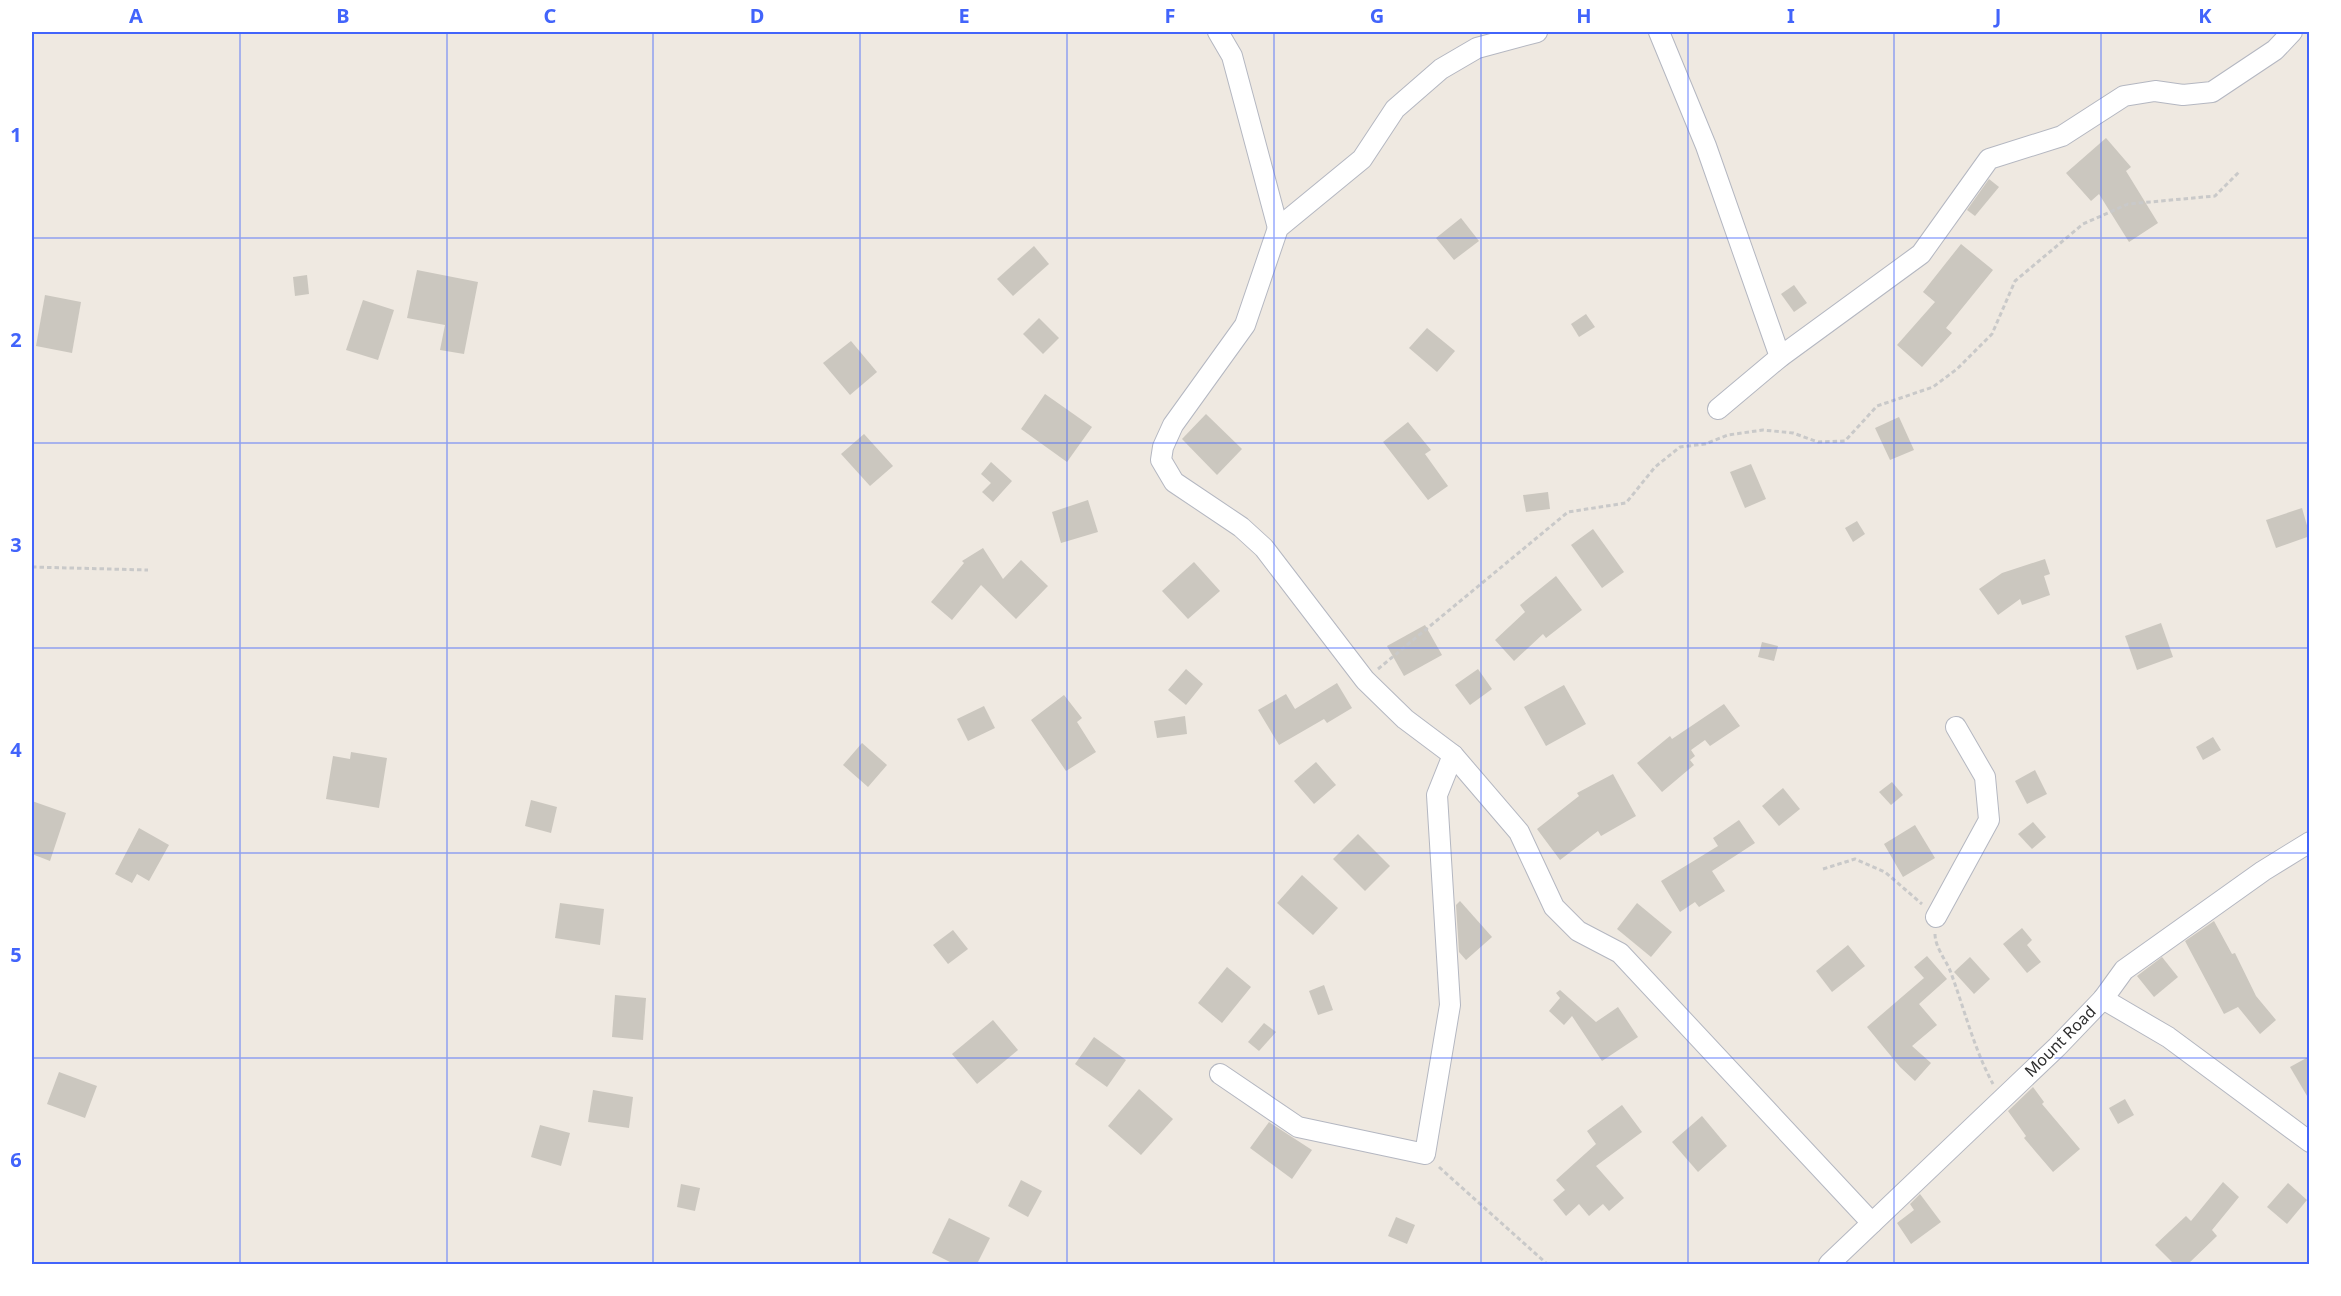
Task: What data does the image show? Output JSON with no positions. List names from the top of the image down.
{
  "streets": {
    "street": ["Mount Road"]
  },
  "grid": {
    "columns": [
      "A",
      "B",
      "C",
      "D",
      "E",
      "F",
      "G",
      "H",
      "I",
      "J",
      "K"
    ],
    "rows": [
      "1",
      "2",
      "3",
      "4",
      "5",
      "6"
    ]
  }
}
